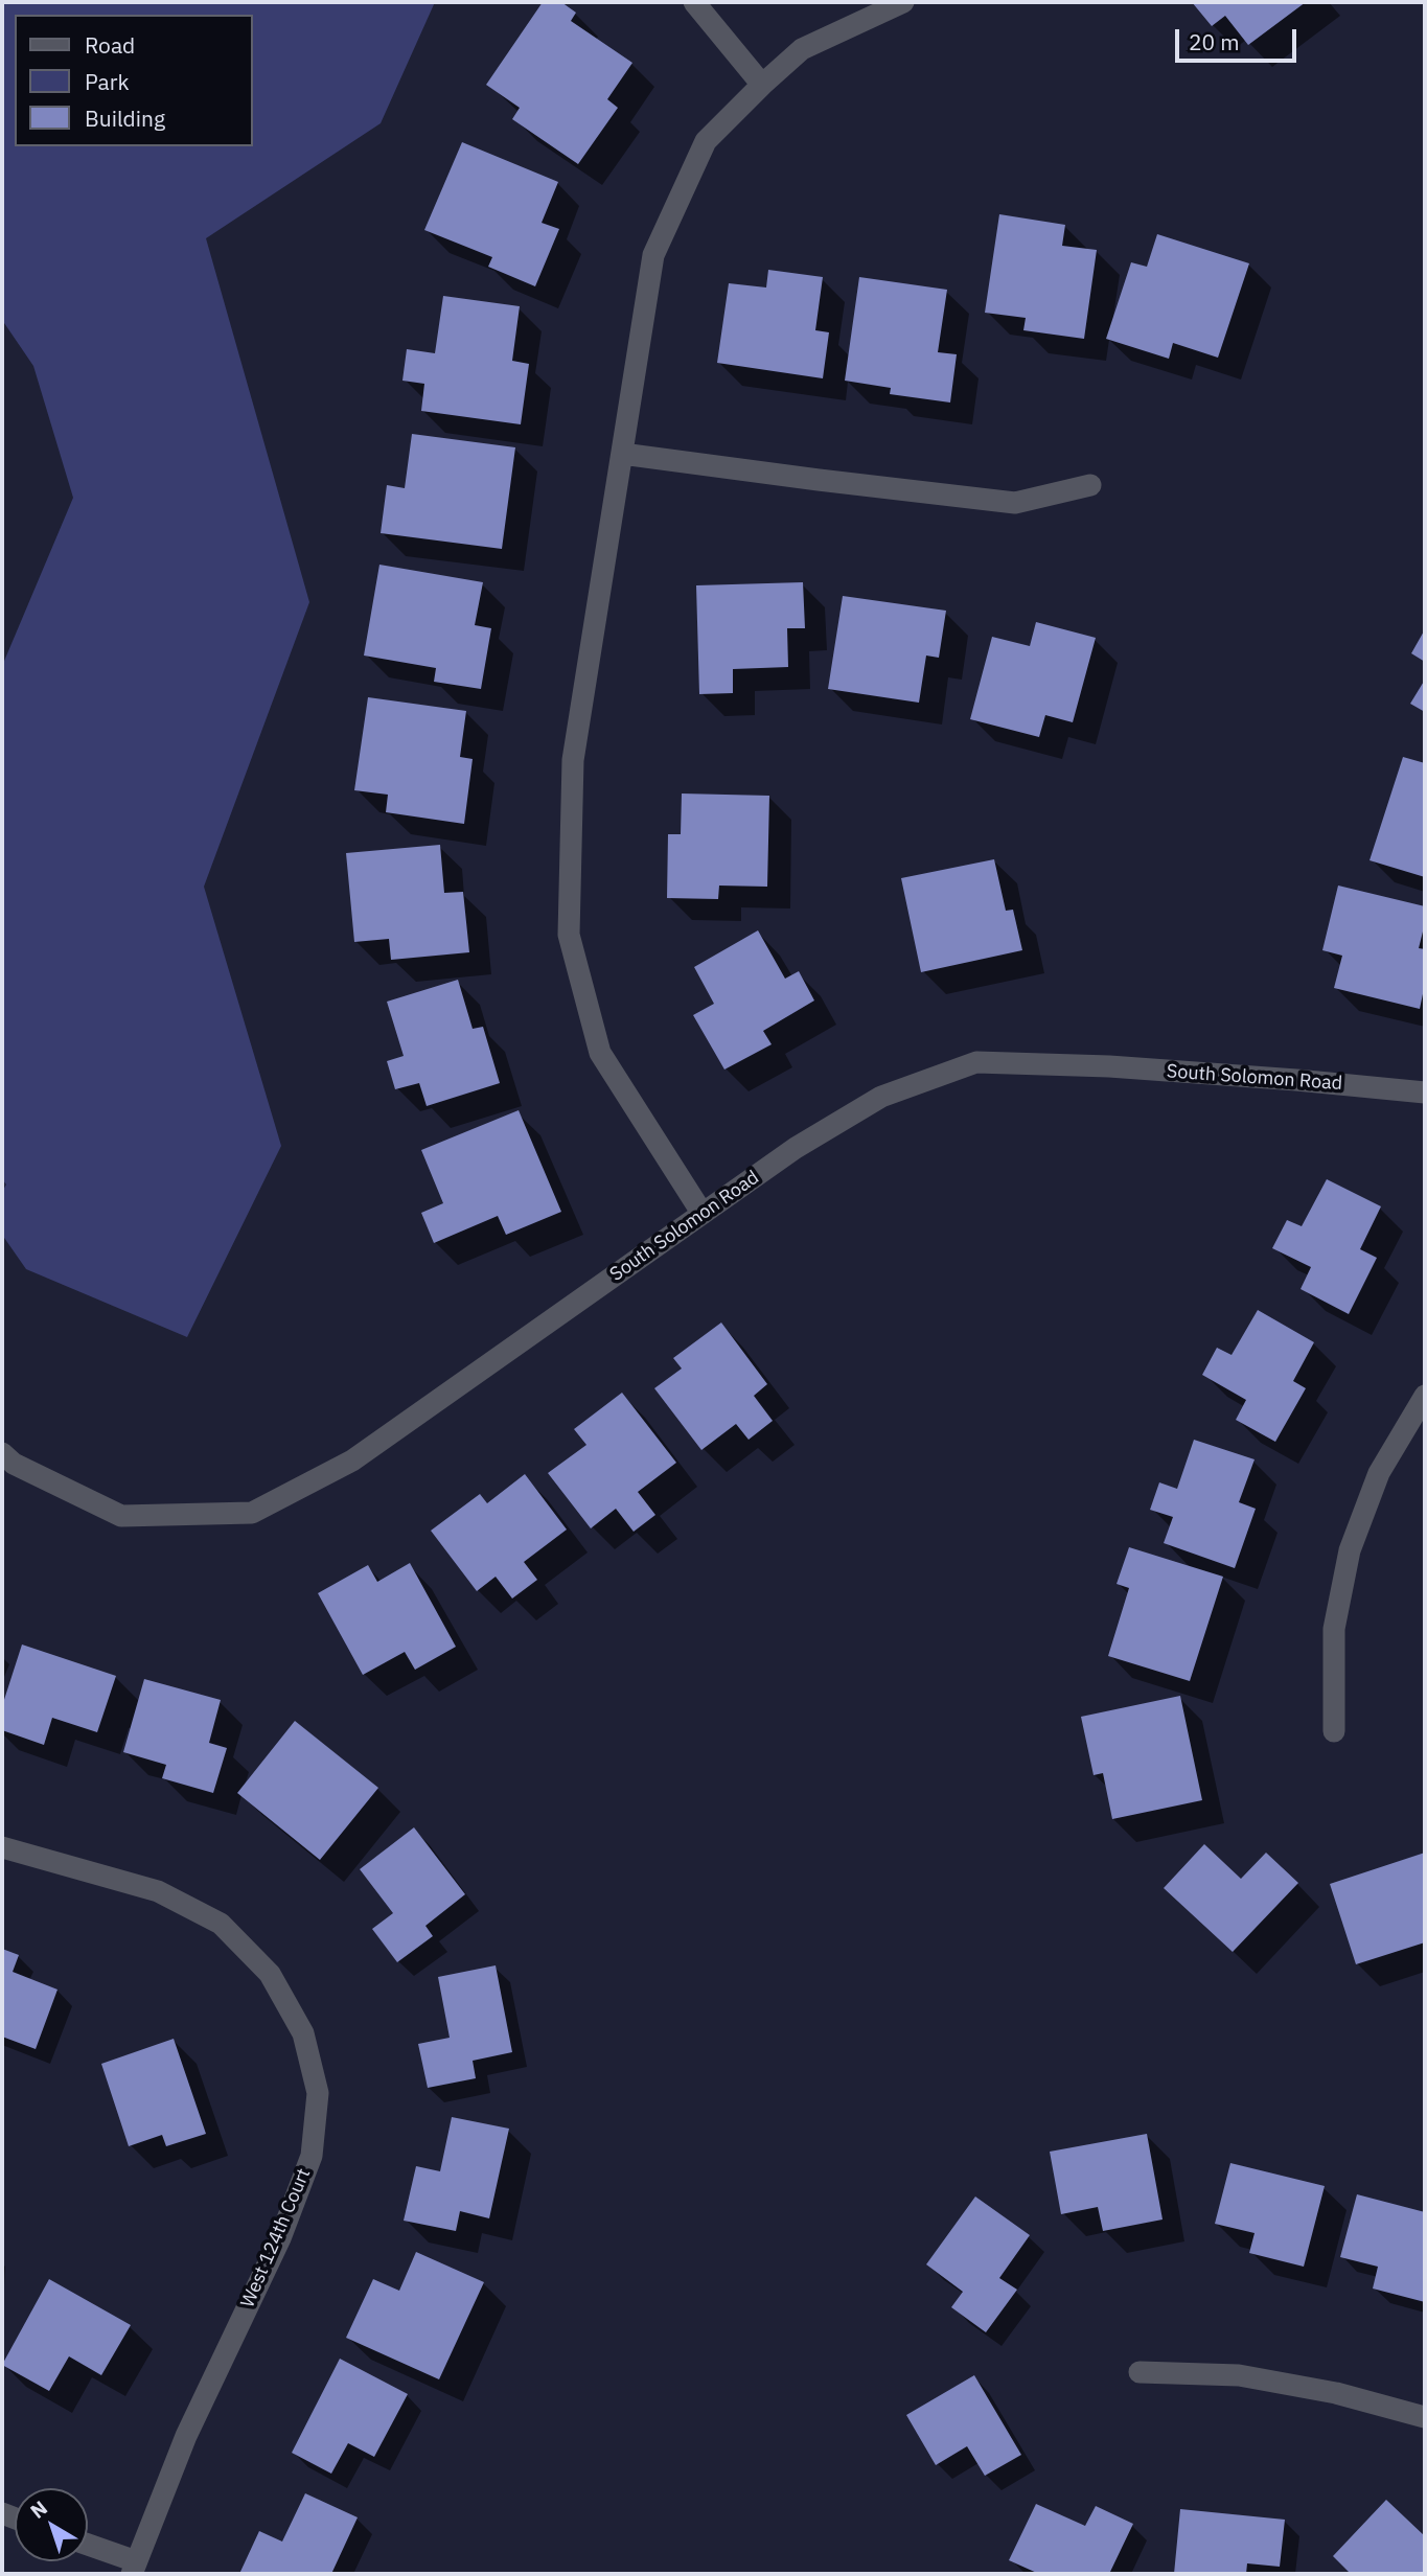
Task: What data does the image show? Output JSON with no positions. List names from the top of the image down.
{
  "streets": {
    "street": ["South Solomon Road", "West 124th Court"]
  },
  "legend": ["Road", "Park", "Building"],
  "scale_bar": "20 m",
  "north": "top left"
}
